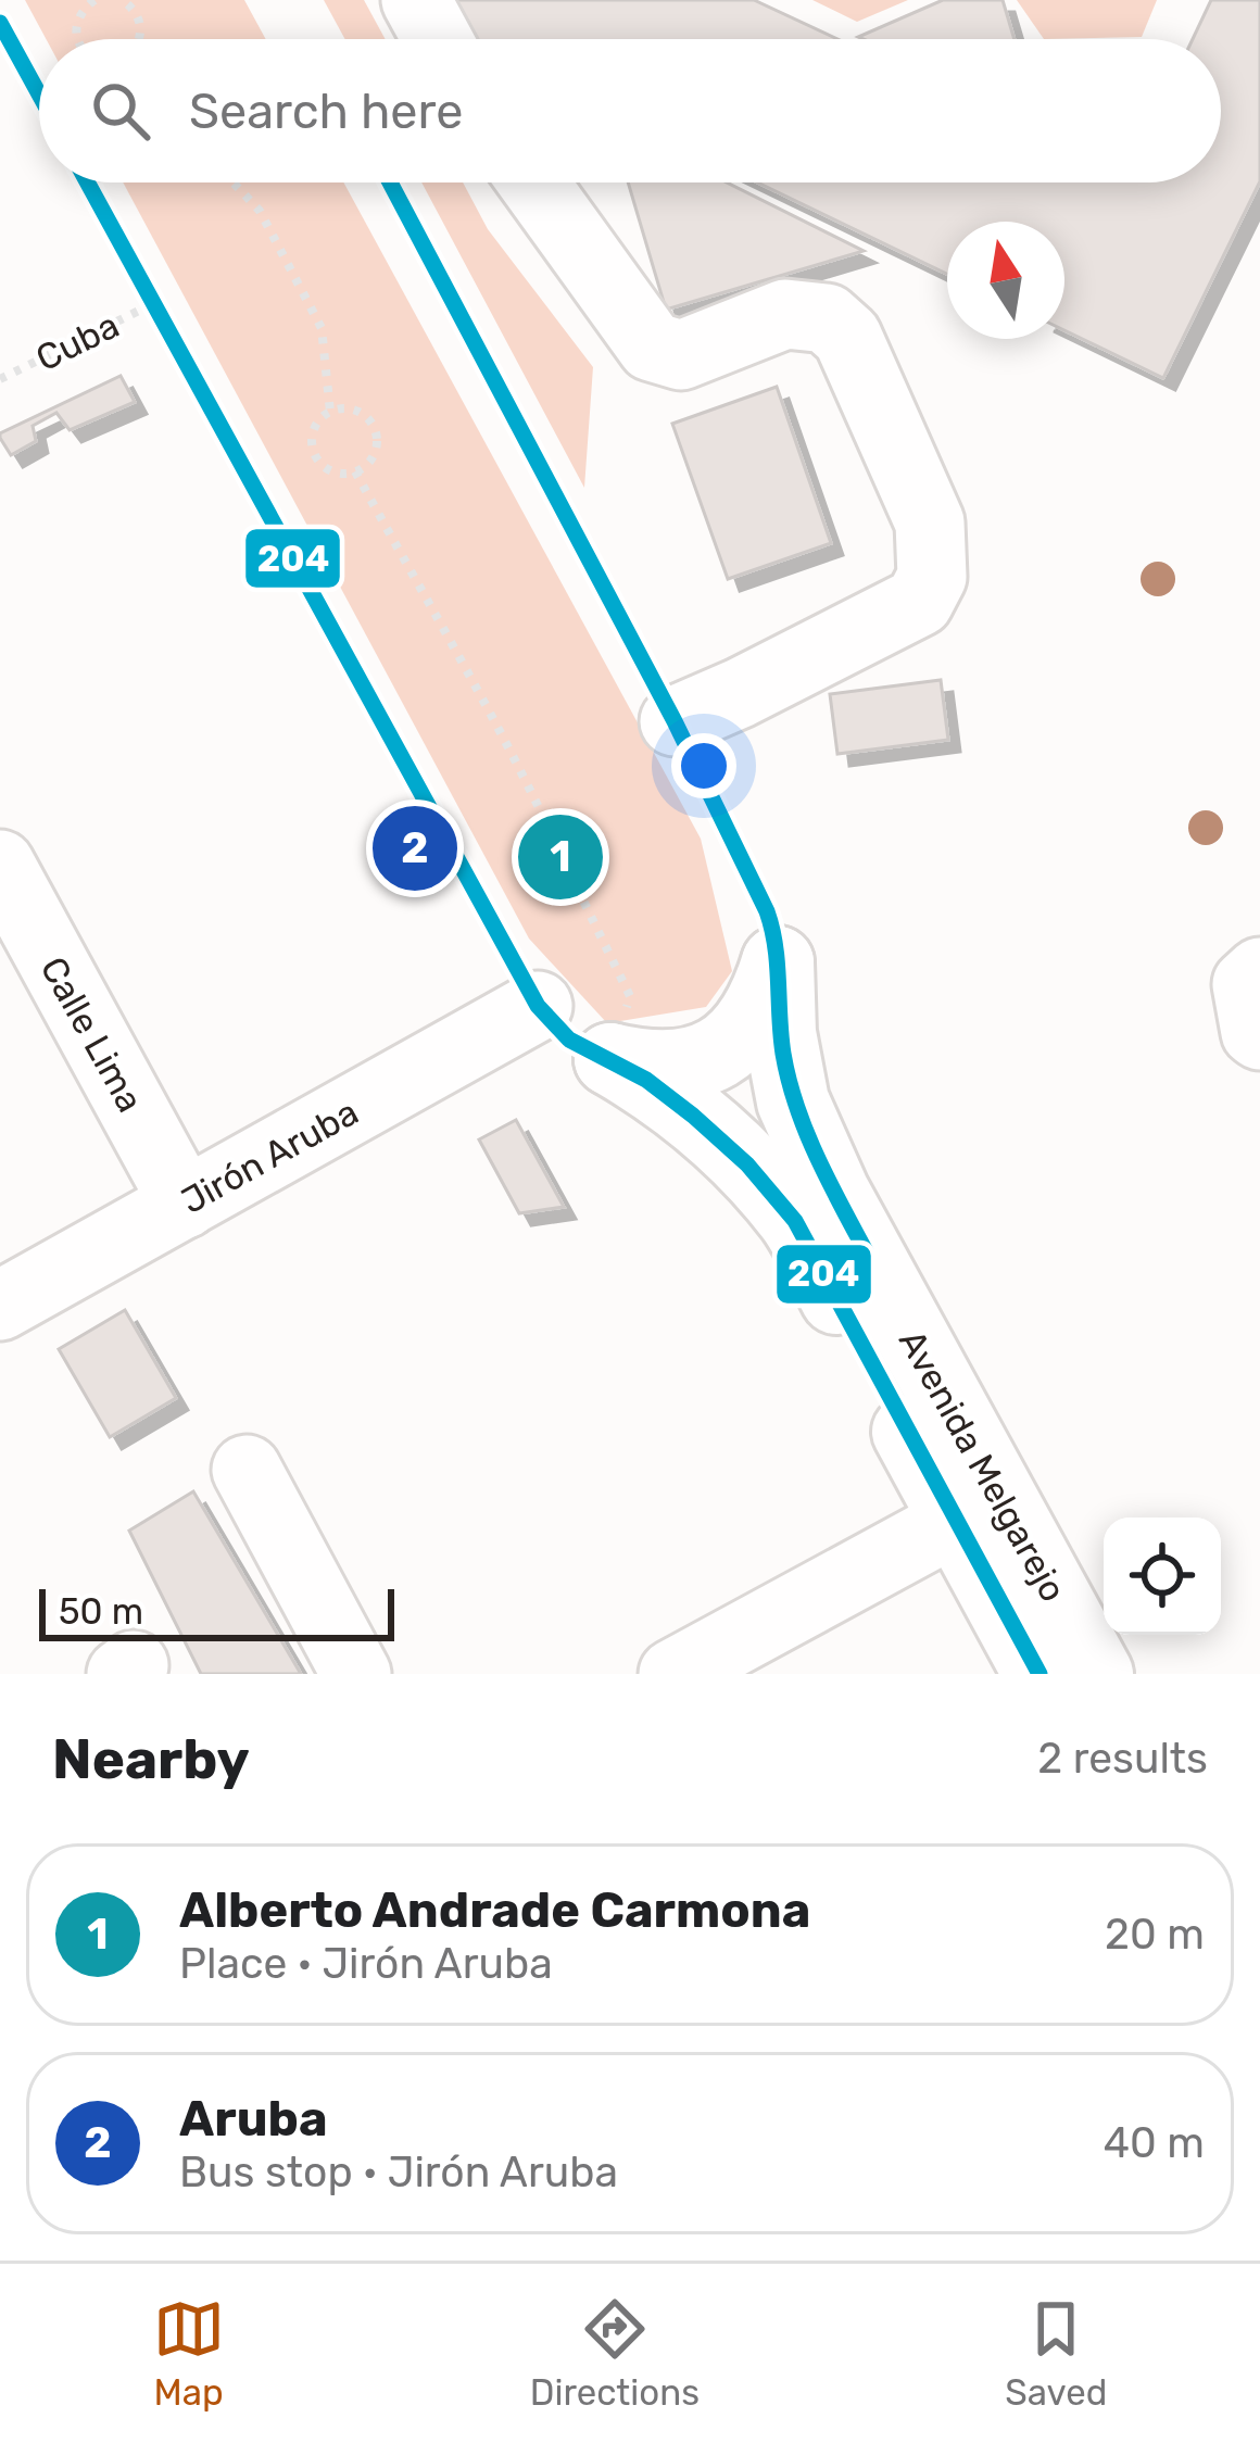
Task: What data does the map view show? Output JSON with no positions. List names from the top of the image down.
{
  "streets": {
    "main road": ["Avenida Melgarejo"],
    "street": ["Calle Lima", "Jirón Aruba"],
    "path": ["Cuba"]
  },
  "crossings": [
    ["Calle Lima", "Jirón Aruba"]
  ],
  "lines": ["transit line 204"],
  "scale_bar": "50 m",
  "north": "top",
  "page": {
    "search": "Search here",
    "pins": ["2", "1"],
    "scale": "50 m",
    "heading": ["Nearby", "2 results"],
    "list": [
      {
        "mark": "1",
        "name": "Alberto Andrade Carmona",
        "note": "Place · Jirón Aruba",
        "value": "20 m"
      },
      {
        "mark": "2",
        "name": "Aruba",
        "note": "Bus stop · Jirón Aruba",
        "value": "40 m"
      }
    ],
    "nav": ["Map", "Directions", "Saved"]
  }
}
